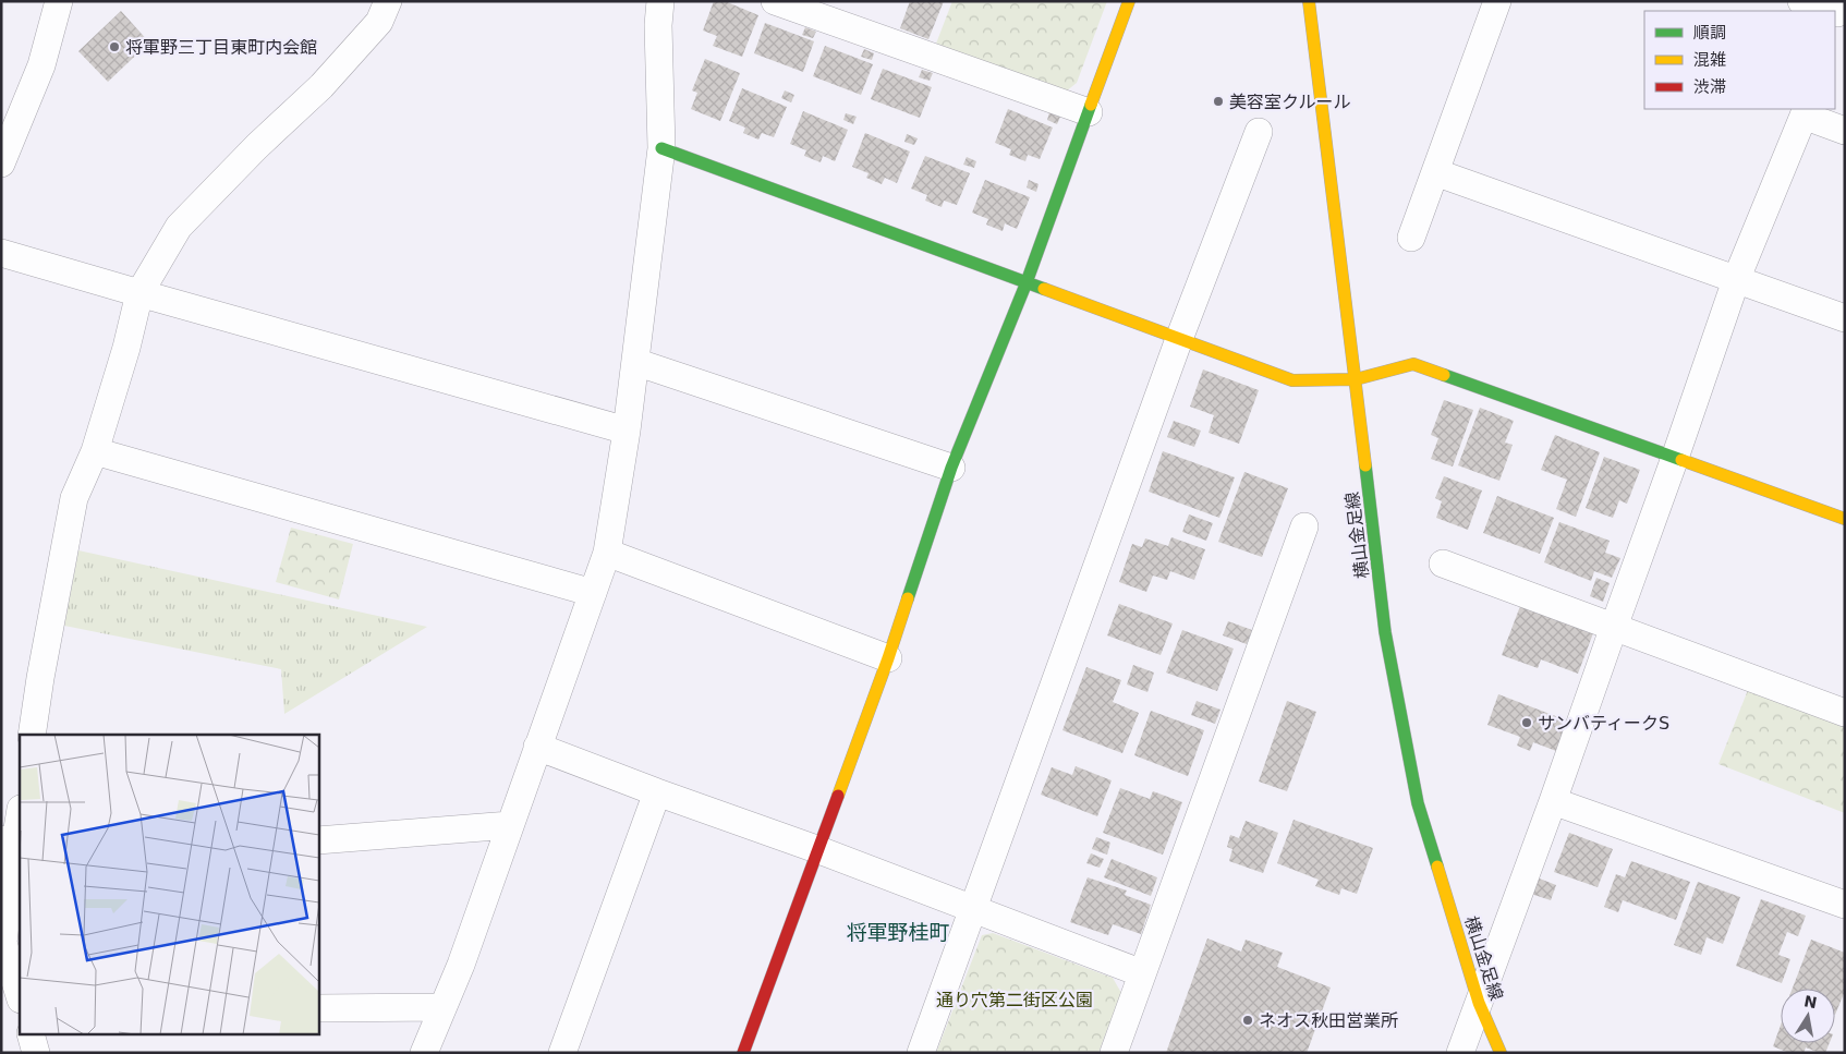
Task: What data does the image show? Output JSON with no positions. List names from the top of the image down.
{
  "streets": {
    "street": ["横山金足線"]
  },
  "districts": ["将軍野桂町"],
  "parks": ["通り穴第二街区公園"],
  "places": [
    "将軍野三丁目東町内会館",
    "美容室クルール",
    "サンバティークS",
    "ネオス秋田営業所"
  ],
  "legend": ["順調", "混雑", "渋滞"],
  "north": "top"
}
